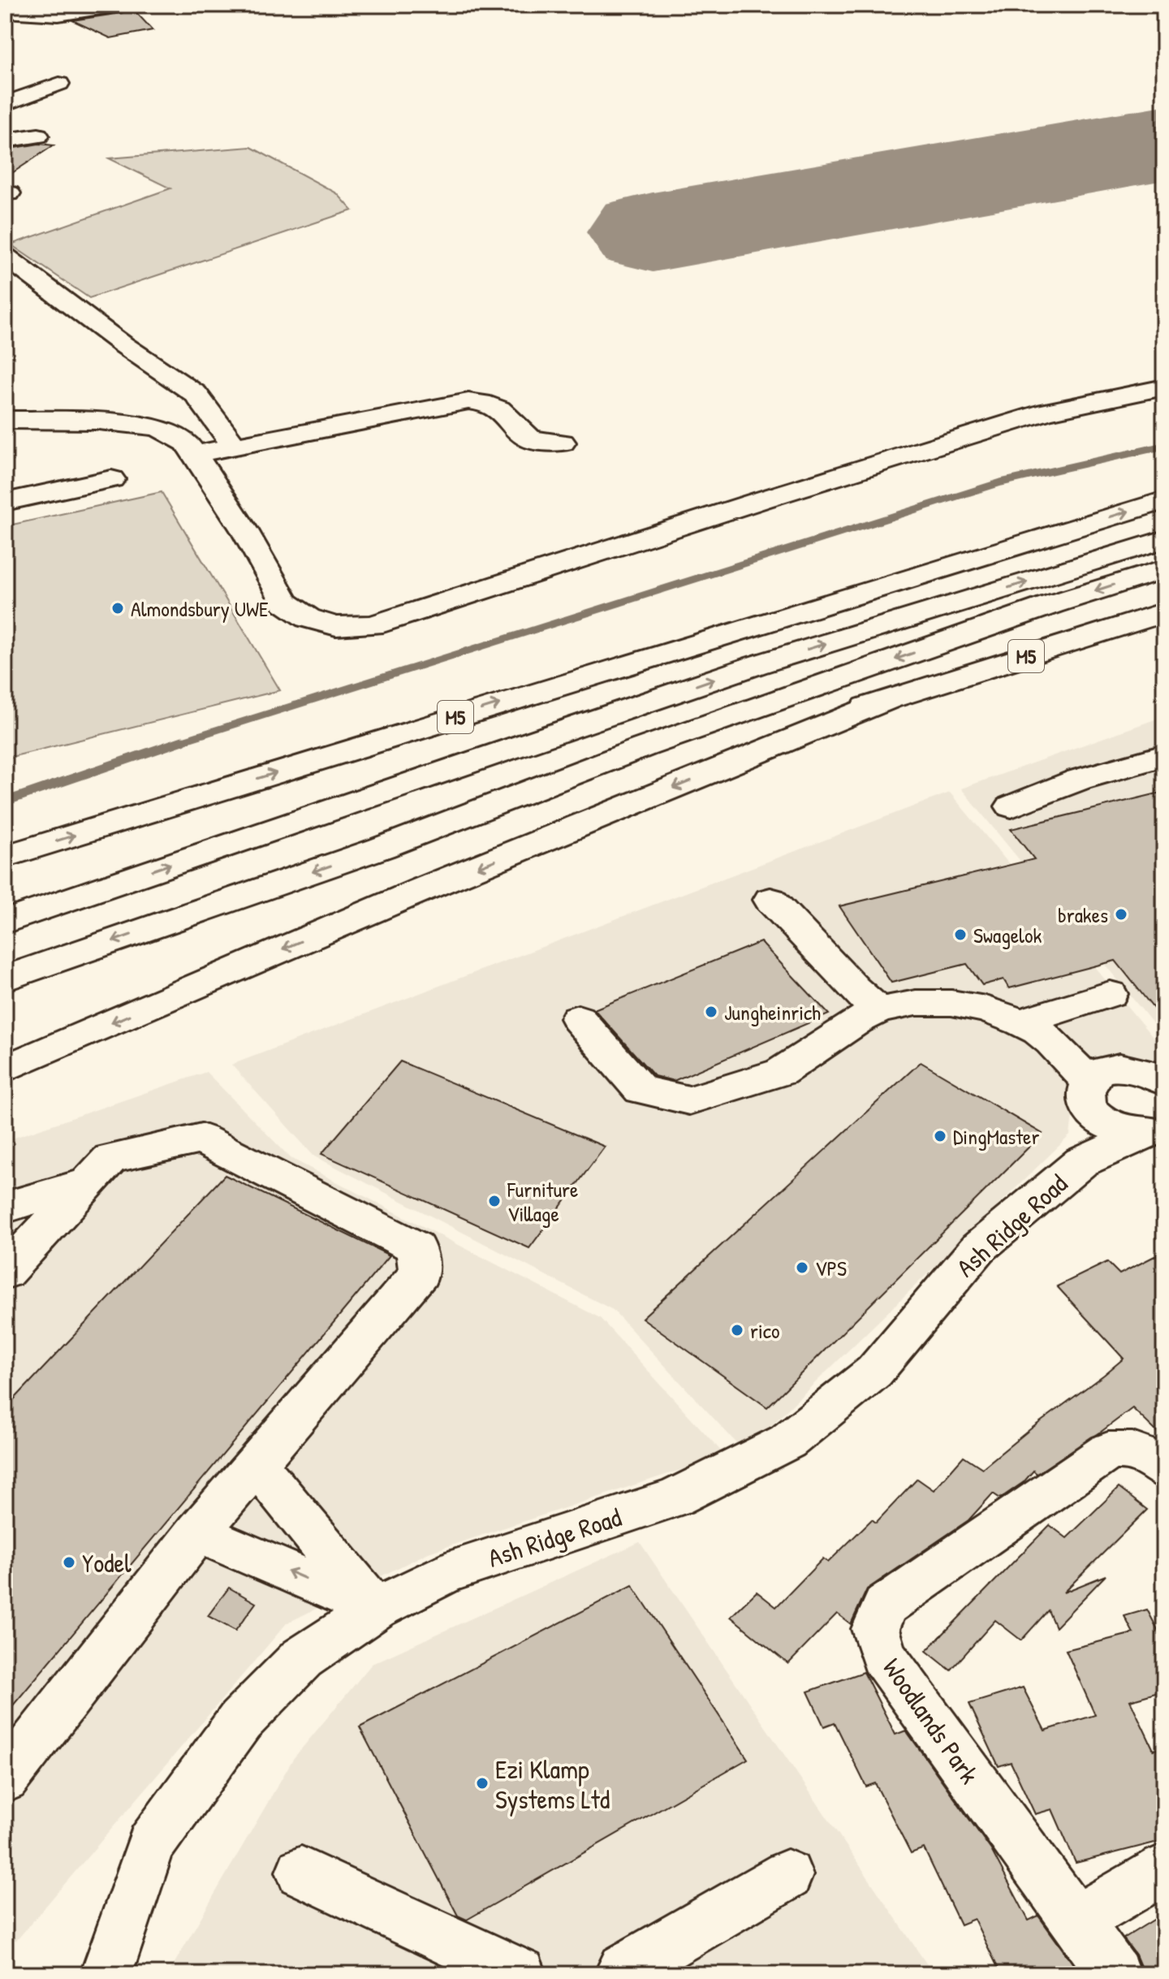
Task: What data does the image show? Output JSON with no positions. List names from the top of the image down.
{
  "streets": {
    "main road": ["M5", "Ash Ridge Road", "Woodlands Park"]
  },
  "places": [
    "Almondsbury UWE",
    "brakes",
    "Swagelok",
    "Jungheinrich",
    "DingMaster",
    "Furniture Village",
    "VPS",
    "rico",
    "Yodel",
    "Ezi Klamp Systems Ltd"
  ]
}
